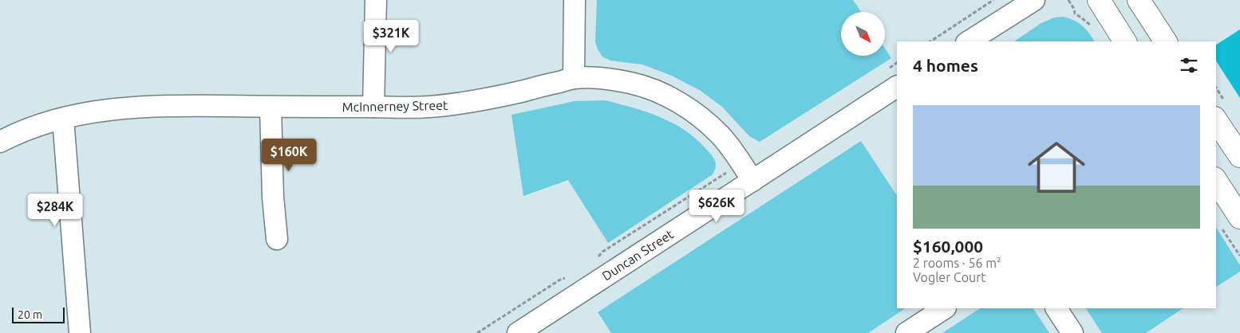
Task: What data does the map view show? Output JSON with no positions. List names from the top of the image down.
{
  "streets": {
    "street": ["McInnerney Street", "Duncan Street"]
  },
  "crossings": [
    ["McInnerney Street", "Duncan Street"]
  ],
  "scale_bar": "20 m",
  "north": "bottom right",
  "page": {
    "price": [
      "$321K",
      "$160K",
      "$626K",
      "$284K"
    ],
    "heading": "4 homes",
    "list": [
      {
        "name": "$160,000",
        "note": "2 rooms · 56 m² · Vogler Court"
      }
    ],
    "scale": "20 m"
  }
}
